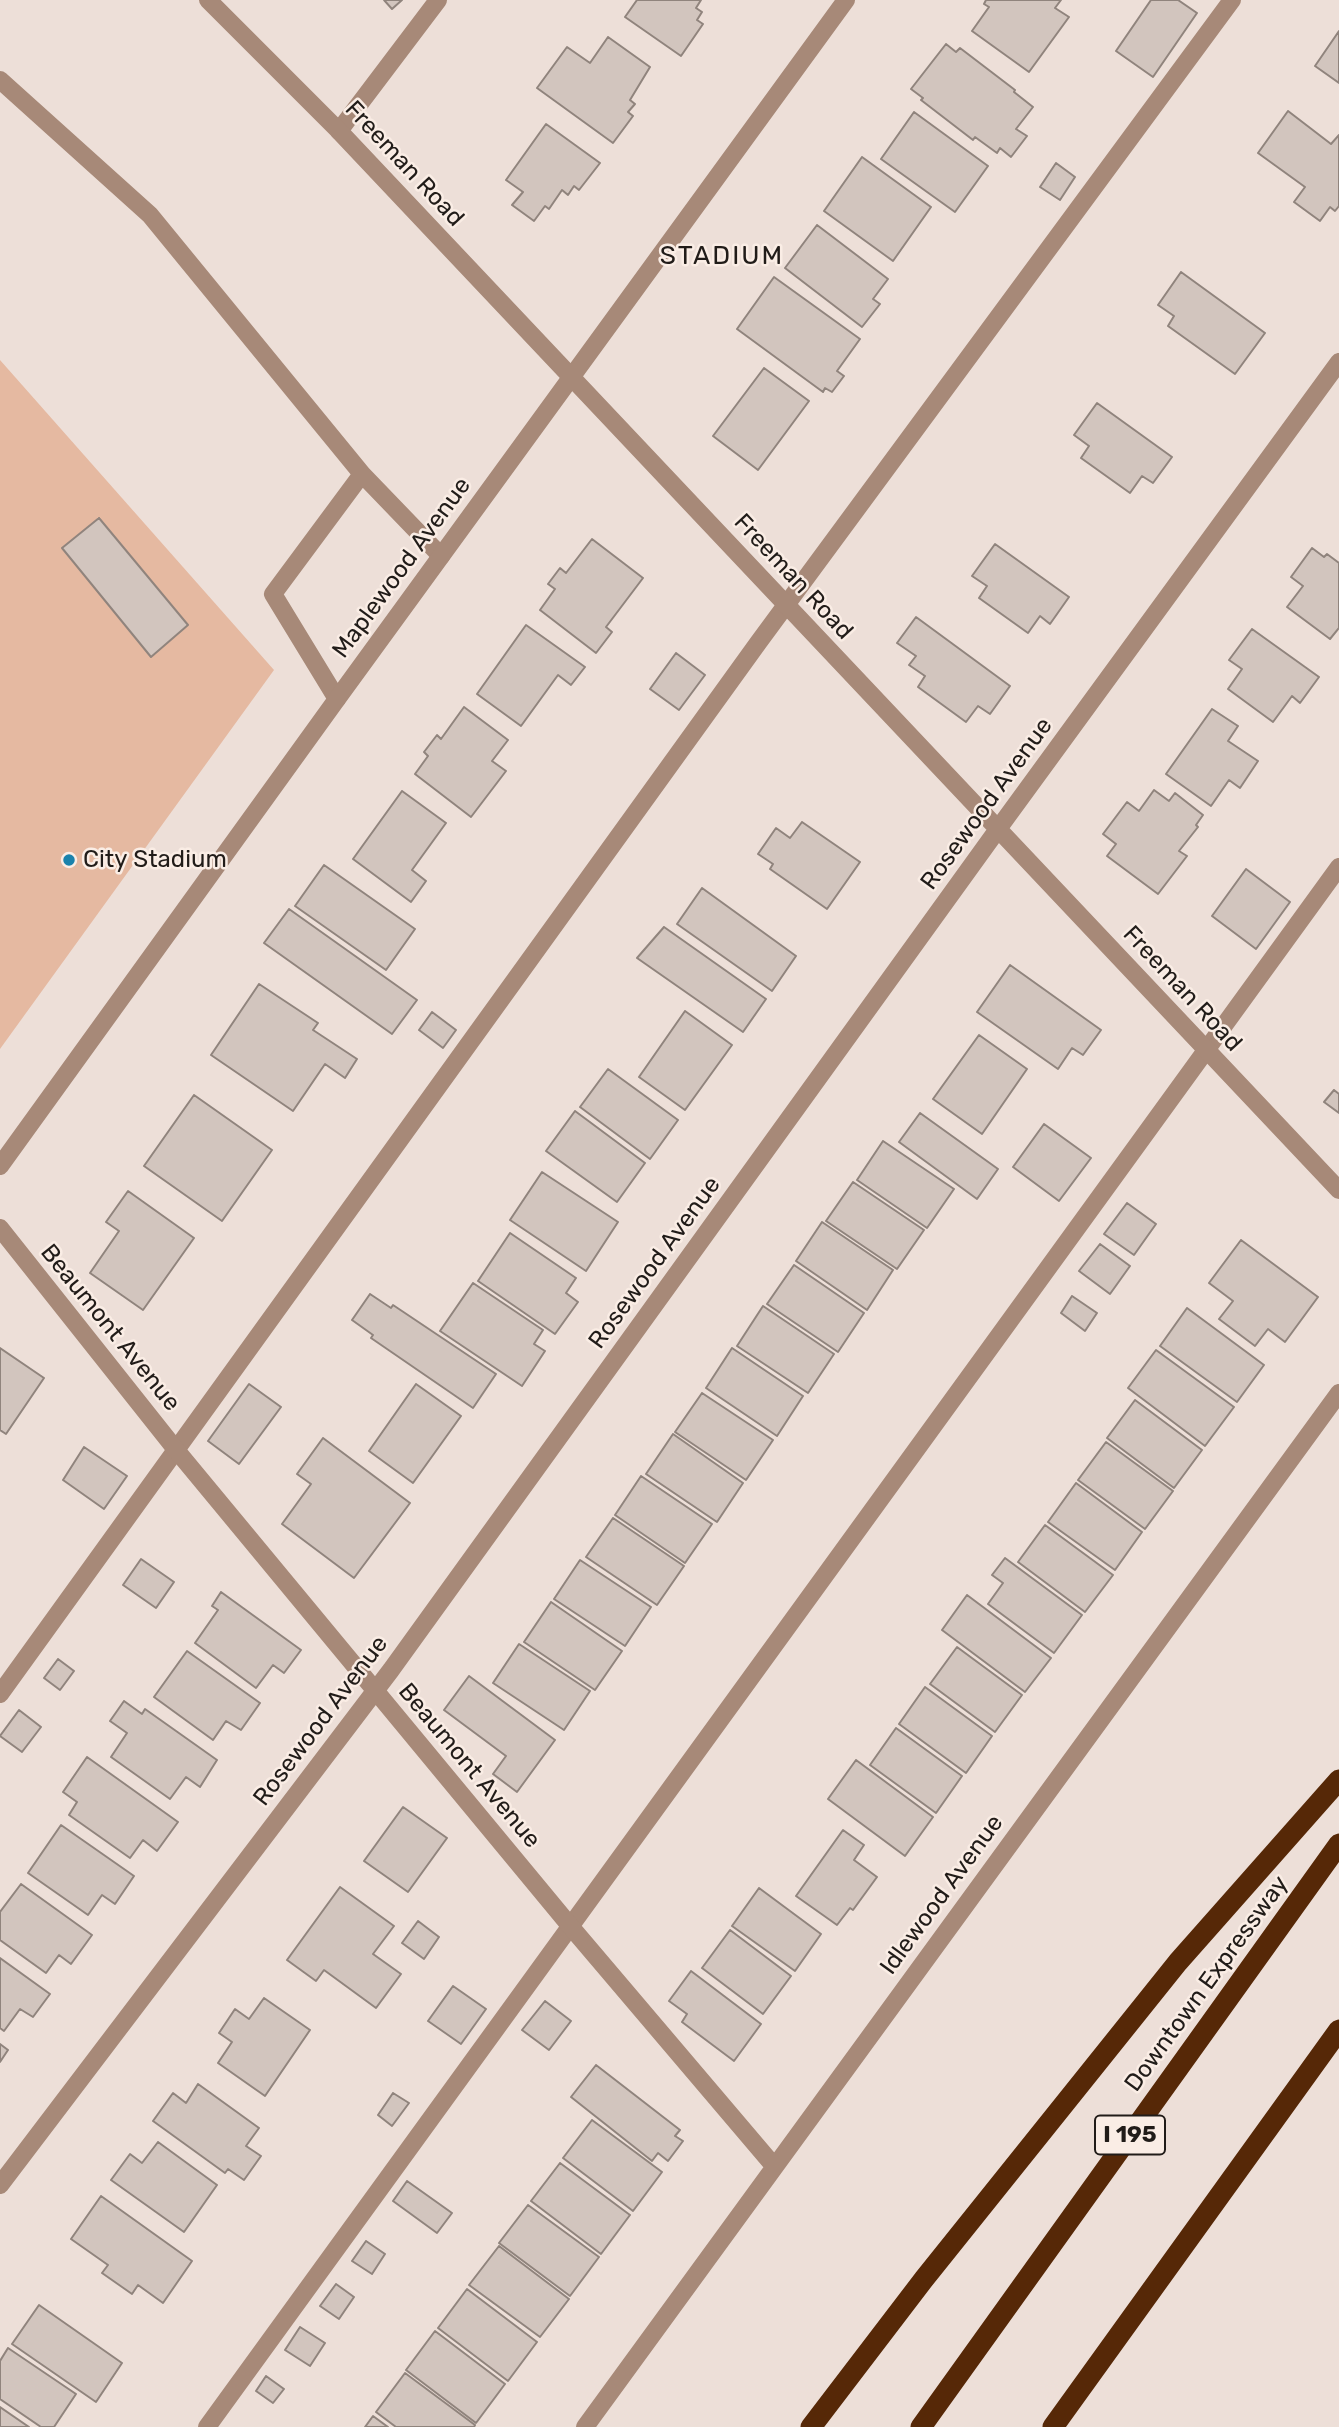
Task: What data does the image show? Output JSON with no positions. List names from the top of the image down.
{
  "streets": {
    "highway": ["Downtown Expressway", "I 195"],
    "street": [
      "Freeman Road",
      "Maplewood Avenue",
      "Rosewood Avenue",
      "Beaumont Avenue",
      "Idlewood Avenue"
    ]
  },
  "crossings": [
    ["Freeman Road", "Maplewood Avenue"],
    ["Freeman Road", "Rosewood Avenue"],
    ["Rosewood Avenue", "Beaumont Avenue"],
    ["Beaumont Avenue", "Idlewood Avenue"]
  ],
  "districts": ["STADIUM"],
  "places": ["City Stadium"]
}
